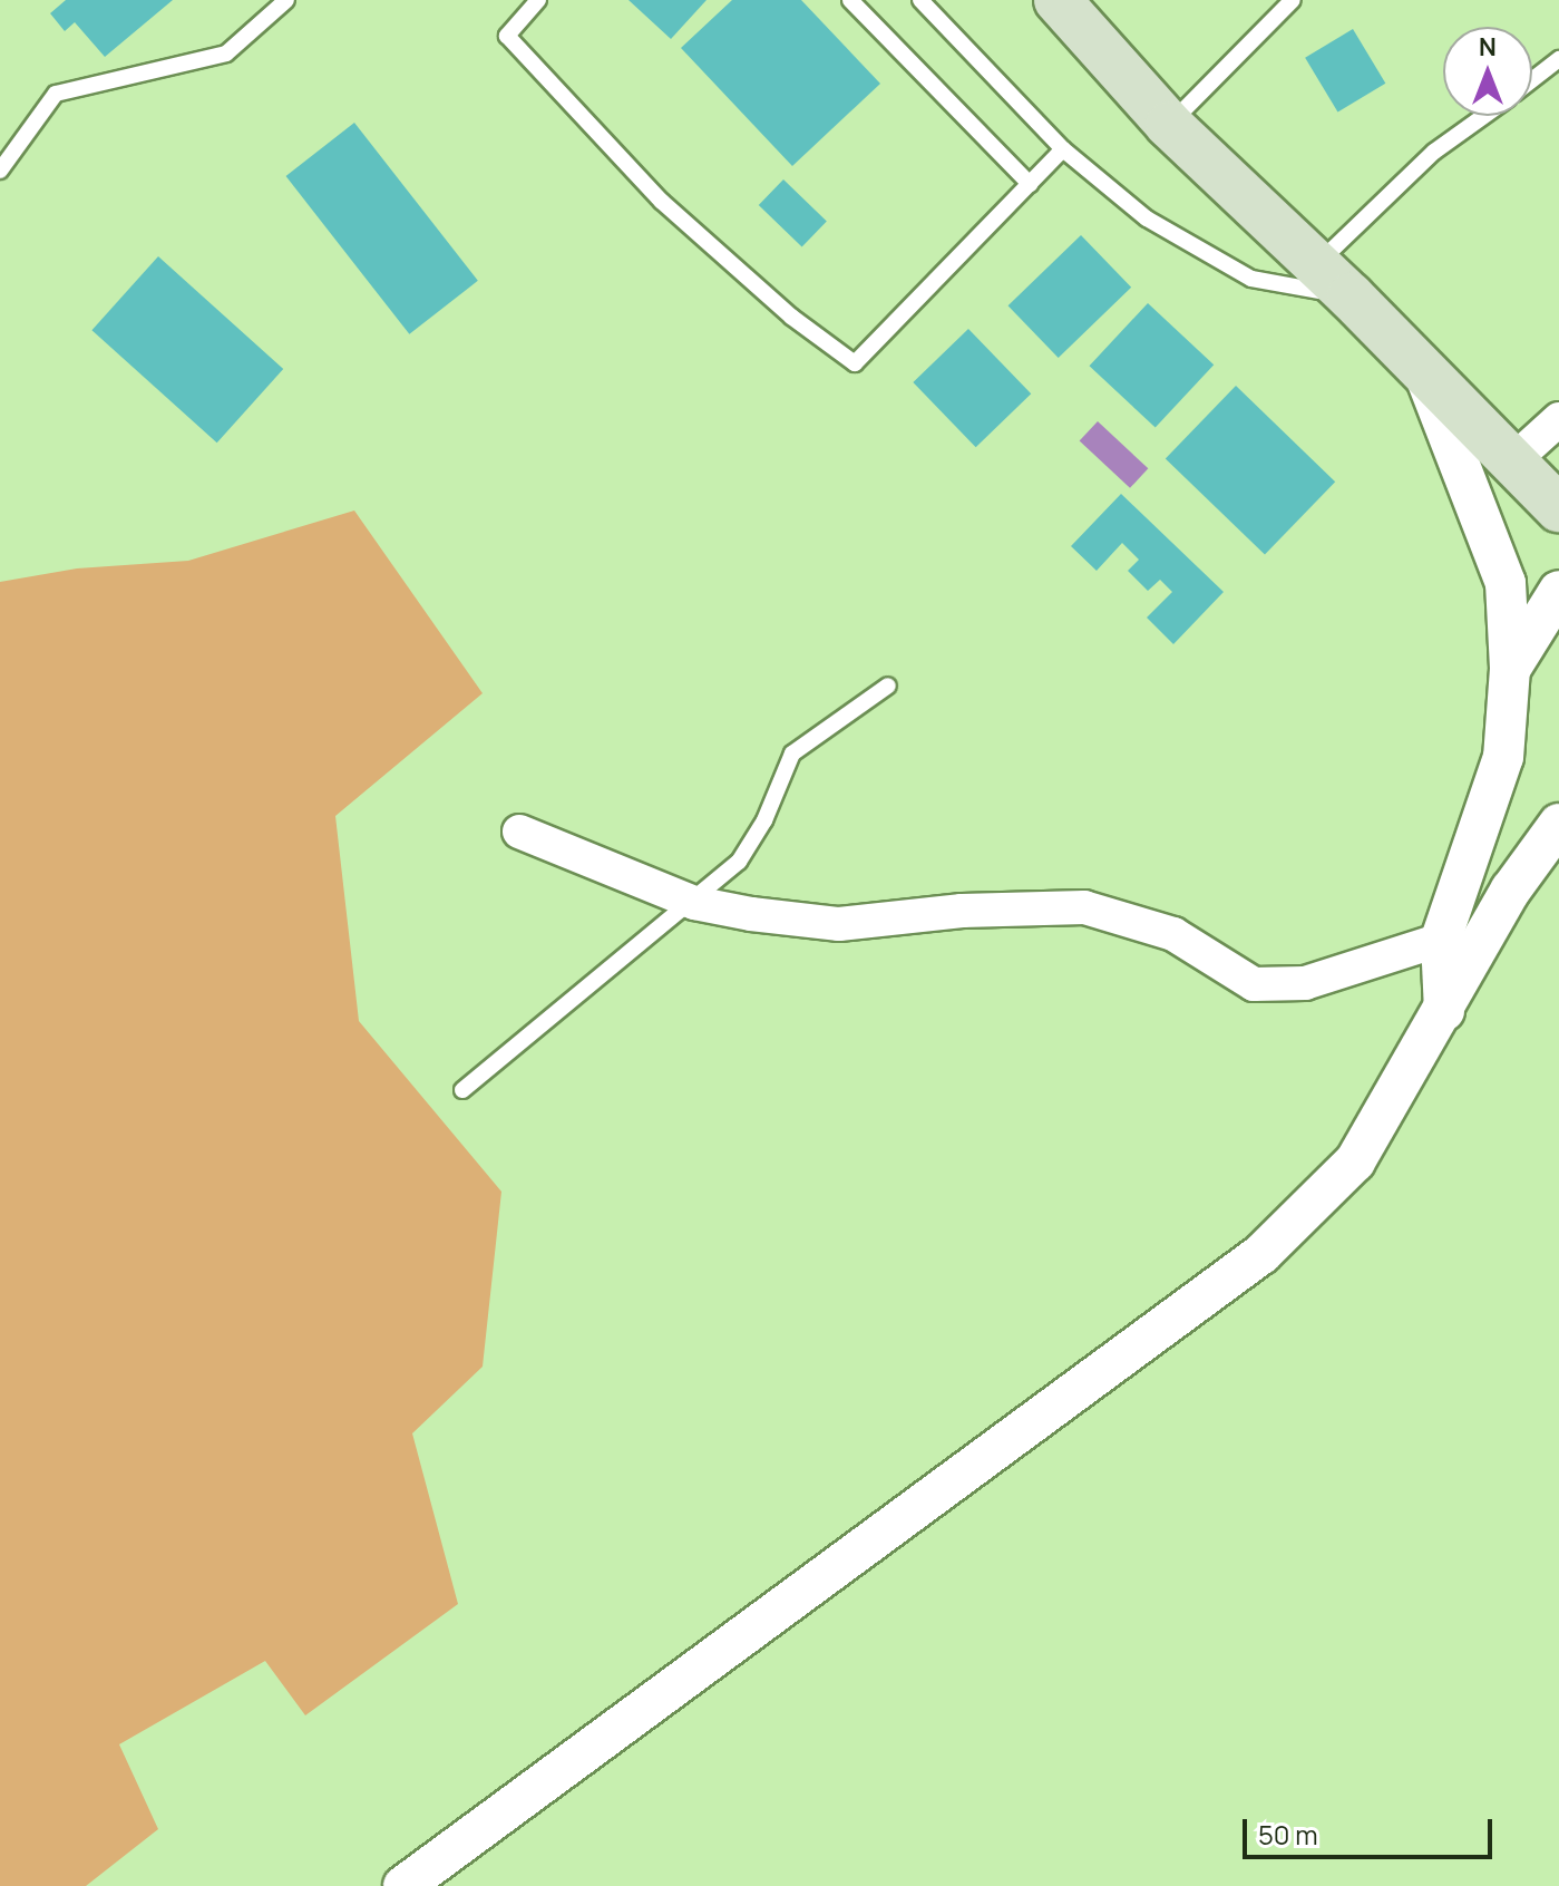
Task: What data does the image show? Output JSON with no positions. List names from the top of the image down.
{
  "scale_bar": "50 m",
  "north": "top"
}
